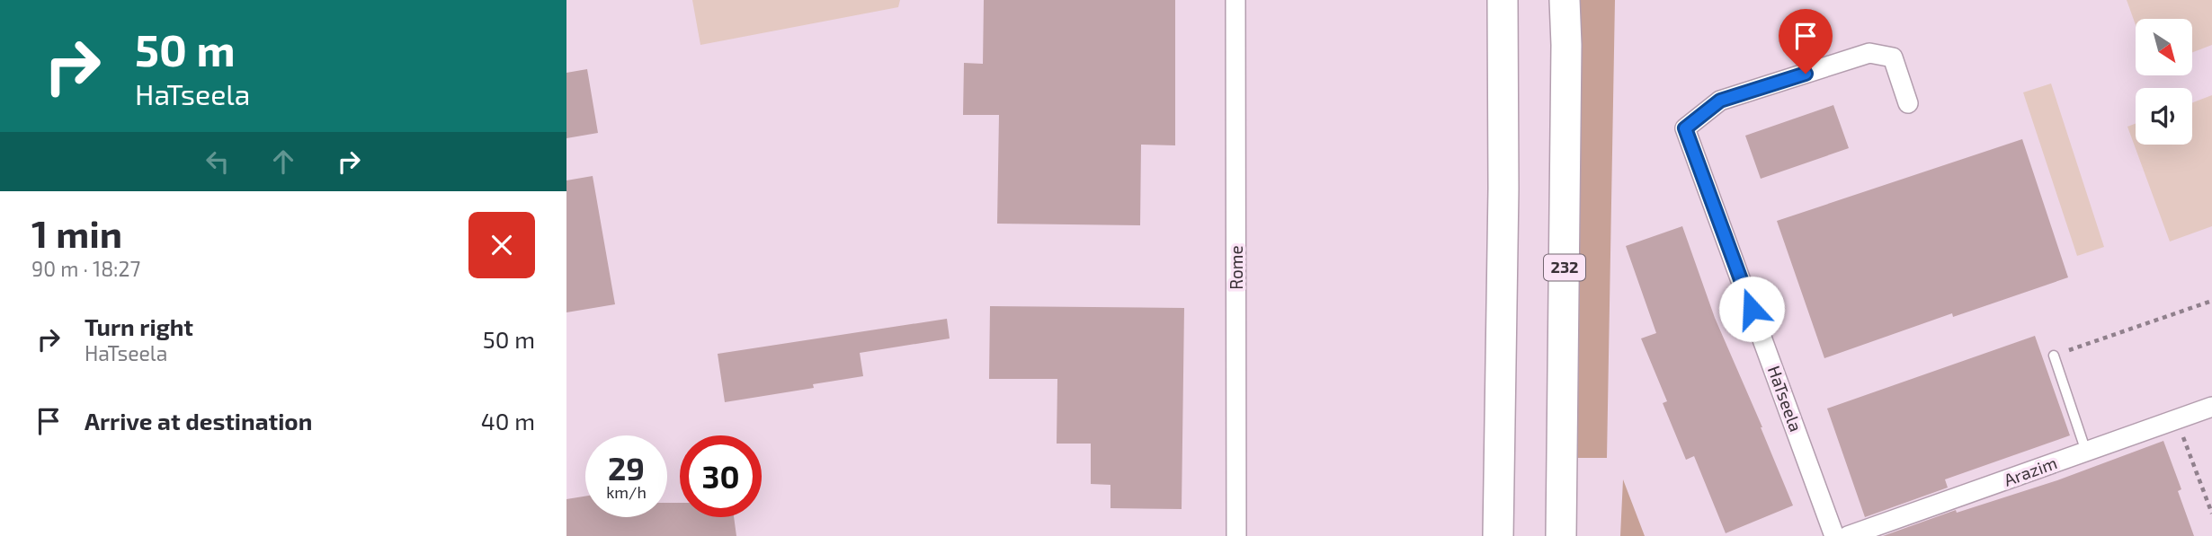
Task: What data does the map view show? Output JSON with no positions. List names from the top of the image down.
{
  "streets": {
    "main road": ["232"],
    "street": ["Rome", "HaTseela", "Arazim"]
  },
  "north": "bottom right",
  "page": {
    "turn": ["50 m", "HaTseela"],
    "heading": ["1 min", "90 m · 18:27"],
    "list": [
      {
        "name": "Turn right",
        "note": "HaTseela",
        "value": "50 m"
      },
      {
        "name": "Arrive at destination",
        "value": "40 m"
      }
    ],
    "speed": "29 km/h",
    "limit": "30"
  }
}
